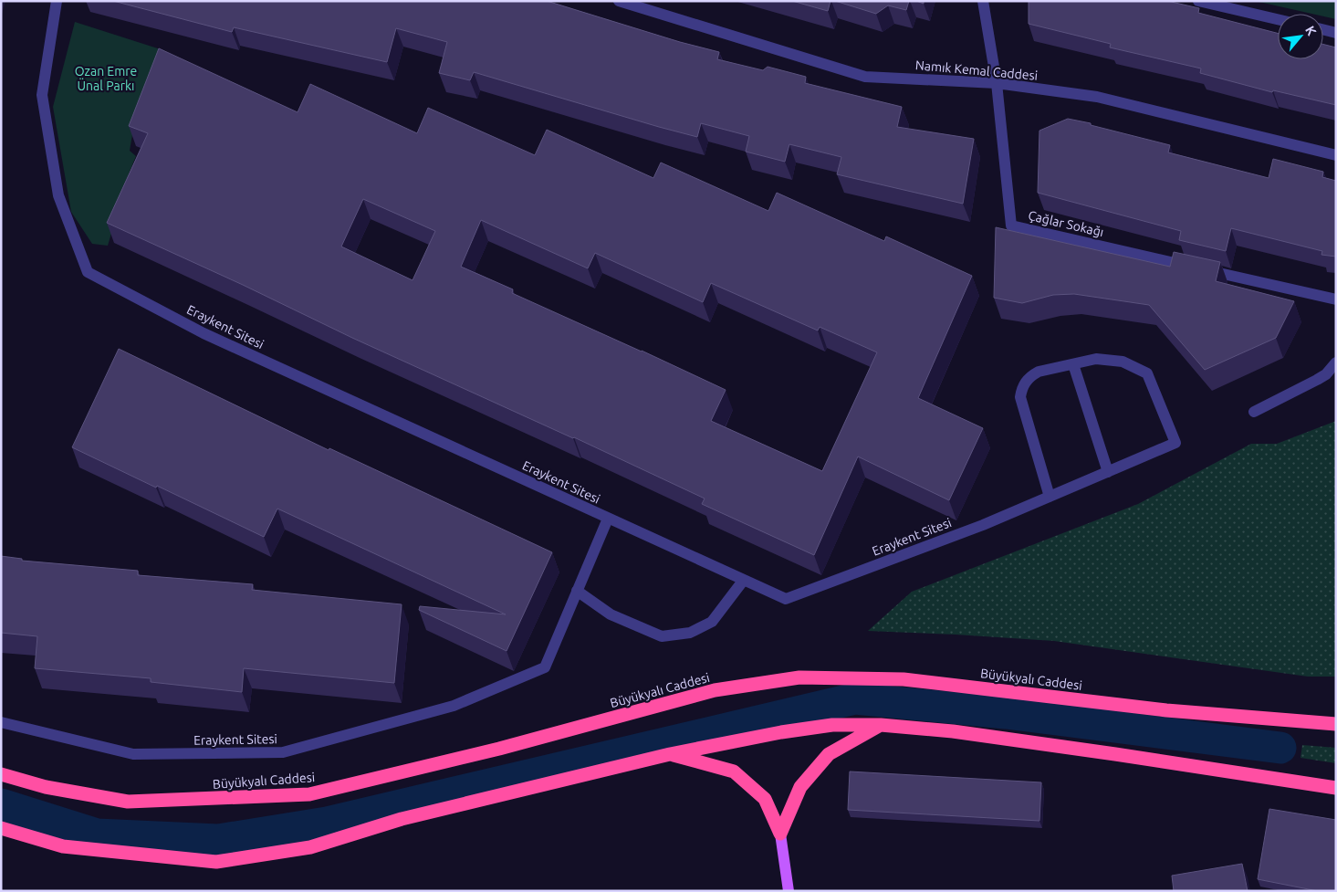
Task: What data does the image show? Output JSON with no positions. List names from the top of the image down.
{
  "streets": {
    "highway": ["Büyükyalı Caddesi"],
    "street": ["Namık Kemal Caddesi", "Çağlar Sokağı", "Eraykent Sitesi"]
  },
  "crossings": [
    ["Namık Kemal Caddesi", "Çağlar Sokağı"]
  ],
  "parks": ["Ozan Emre Ünal Parkı"],
  "north": "top right"
}
